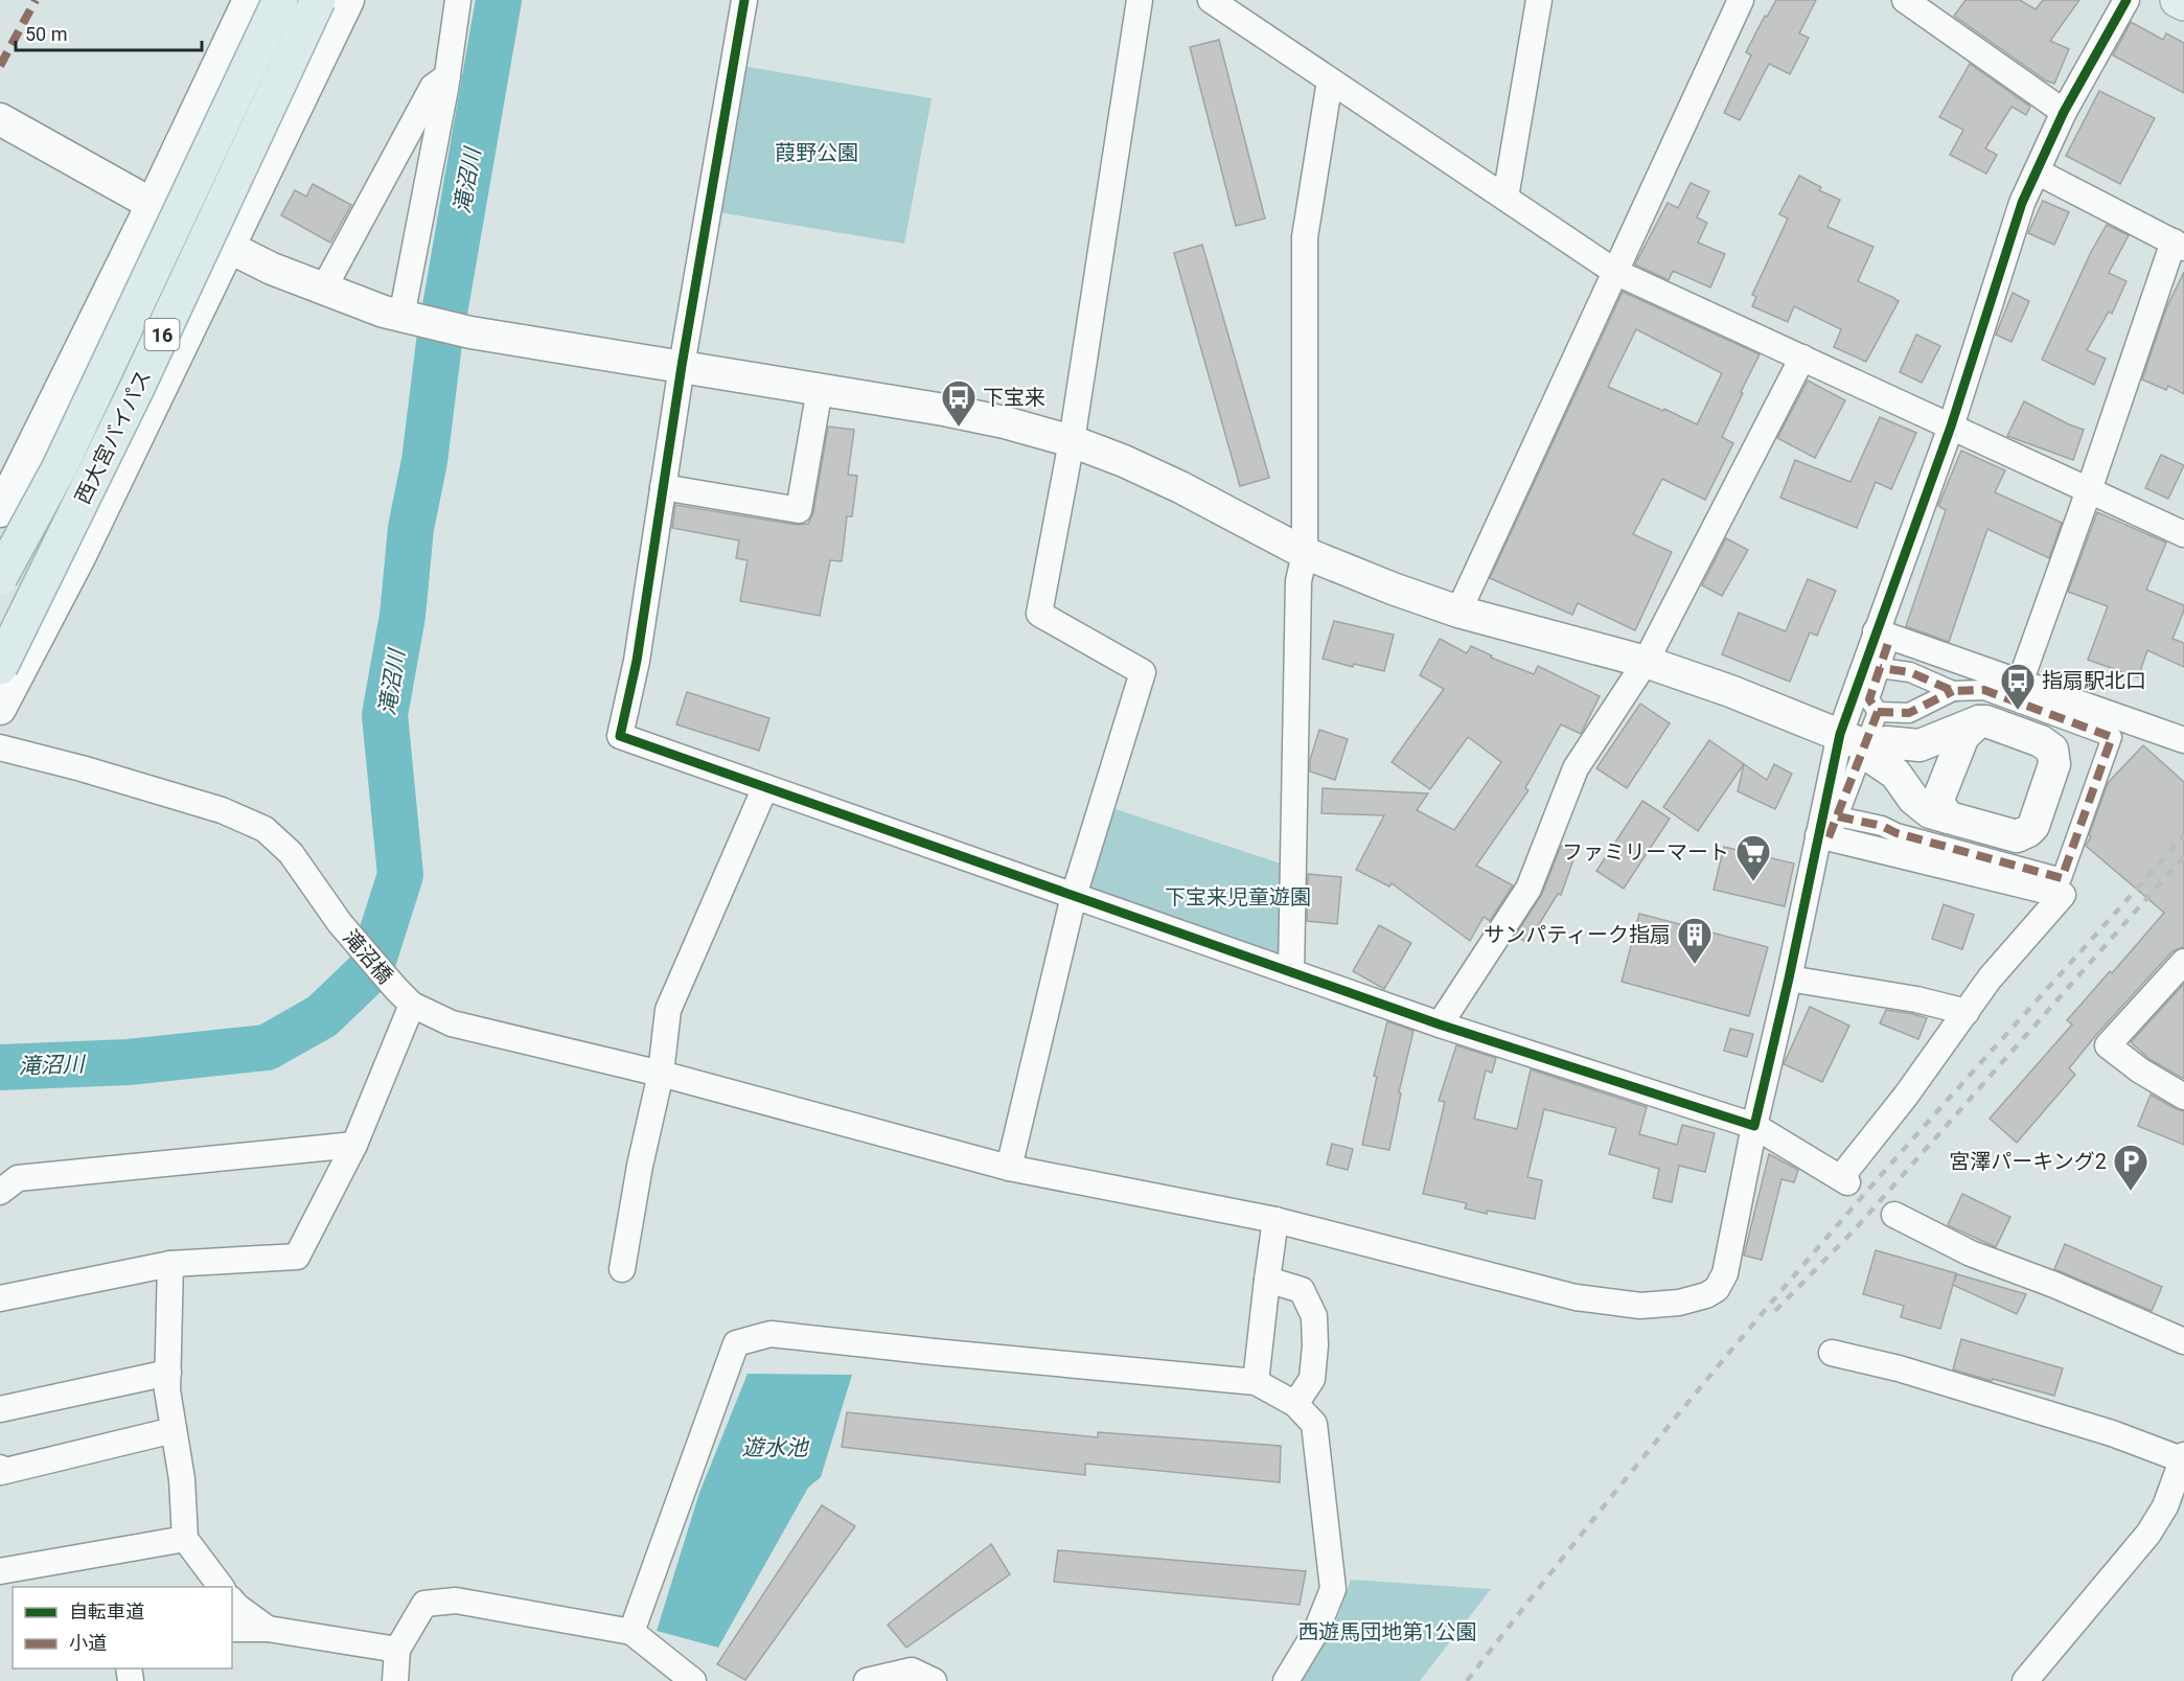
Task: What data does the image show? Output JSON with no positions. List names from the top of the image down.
{
  "streets": {
    "highway": ["16", "西大宮バイパス"],
    "street": ["滝沼橋"]
  },
  "water": ["滝沼川", "遊水池"],
  "parks": ["葭野公園", "下宝来児童遊園", "西遊馬団地第1公園"],
  "places": {
    "bus stop": ["下宝来", "指扇駅北口"],
    "supermarket": ["ファミリーマート"],
    "building": ["サンパティーク指扇"],
    "parking": ["宮澤パーキング2"]
  },
  "legend": ["自転車道", "小道"],
  "scale_bar": "50 m"
}
